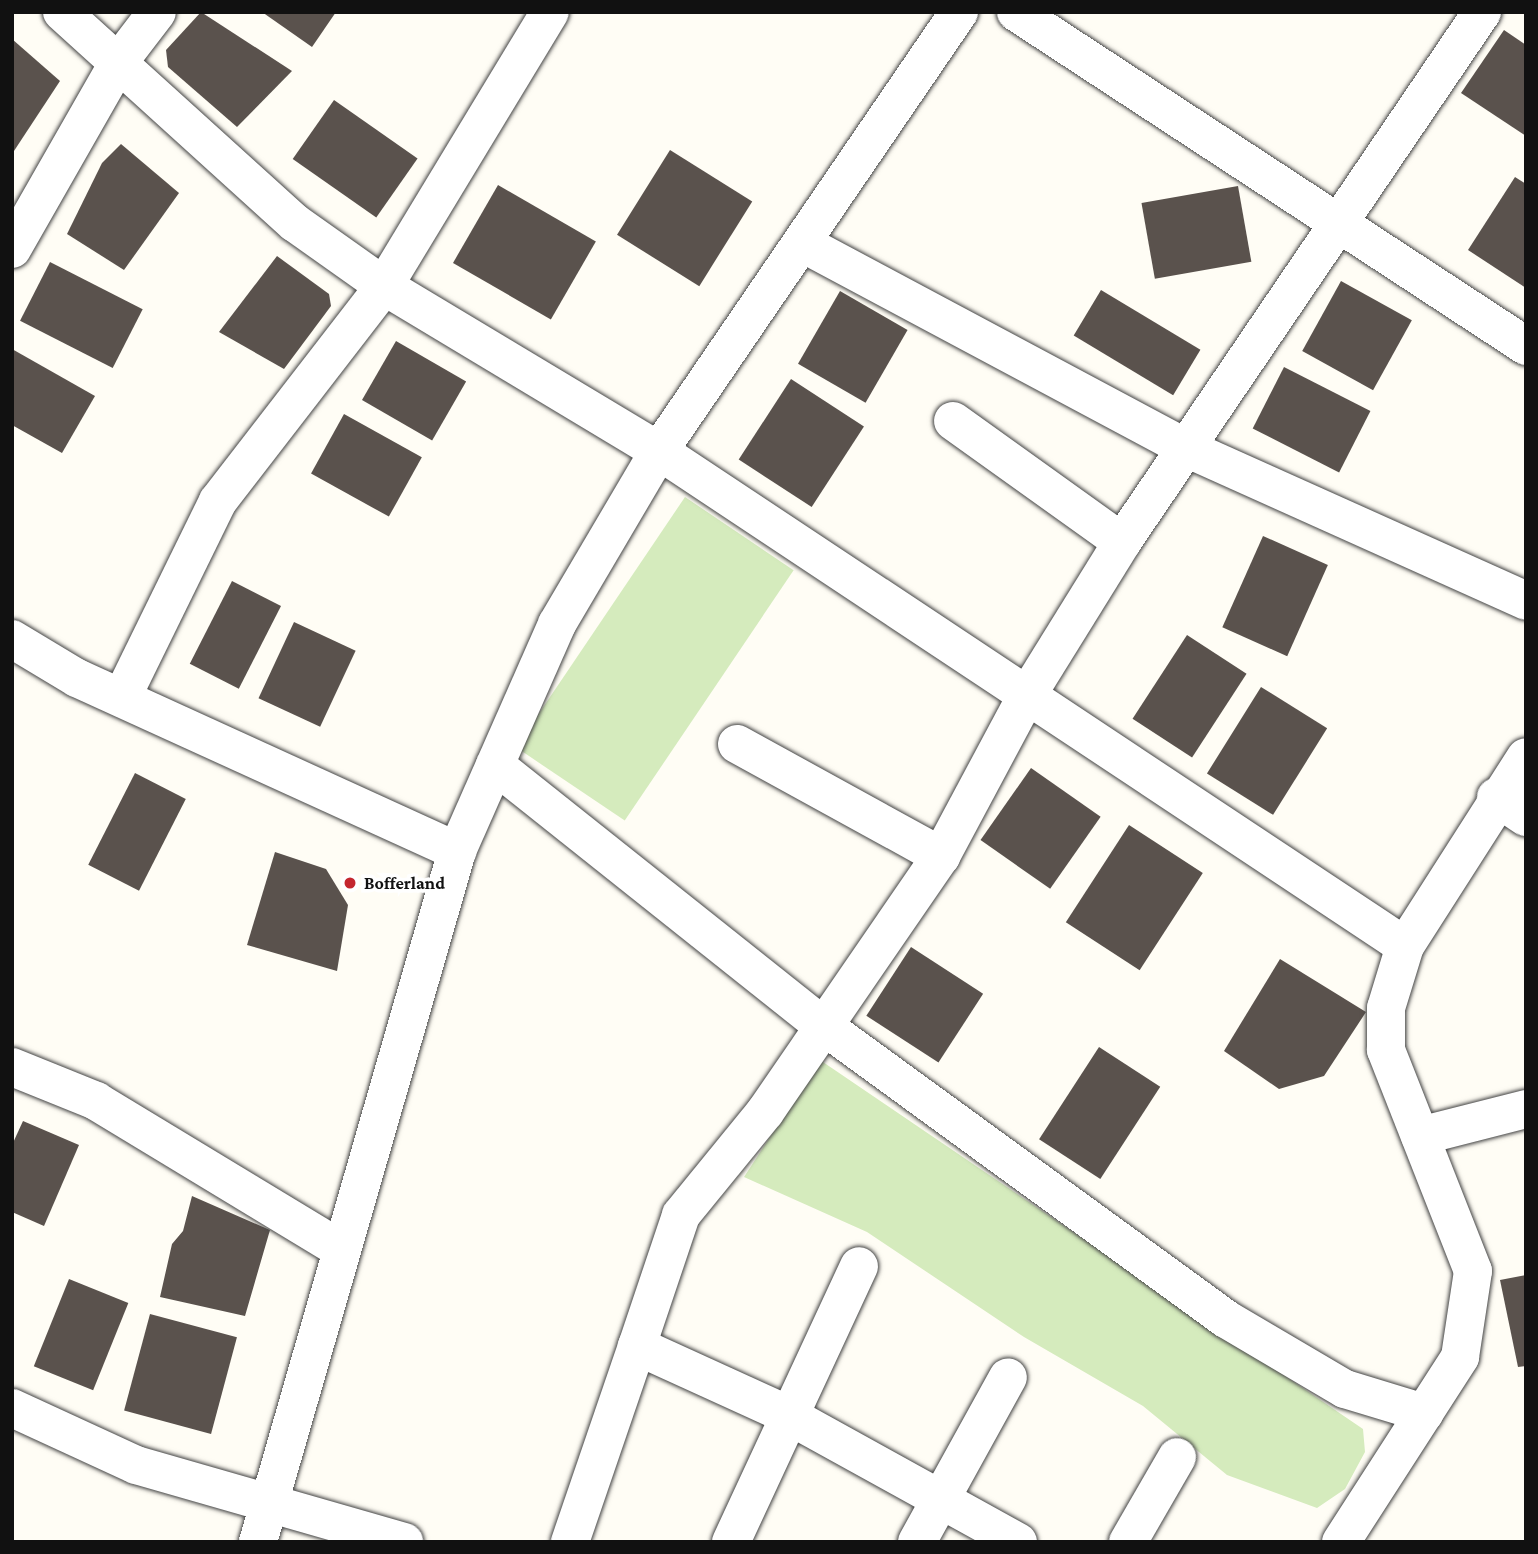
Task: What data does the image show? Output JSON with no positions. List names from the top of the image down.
{
  "places": ["Bofferland"]
}
